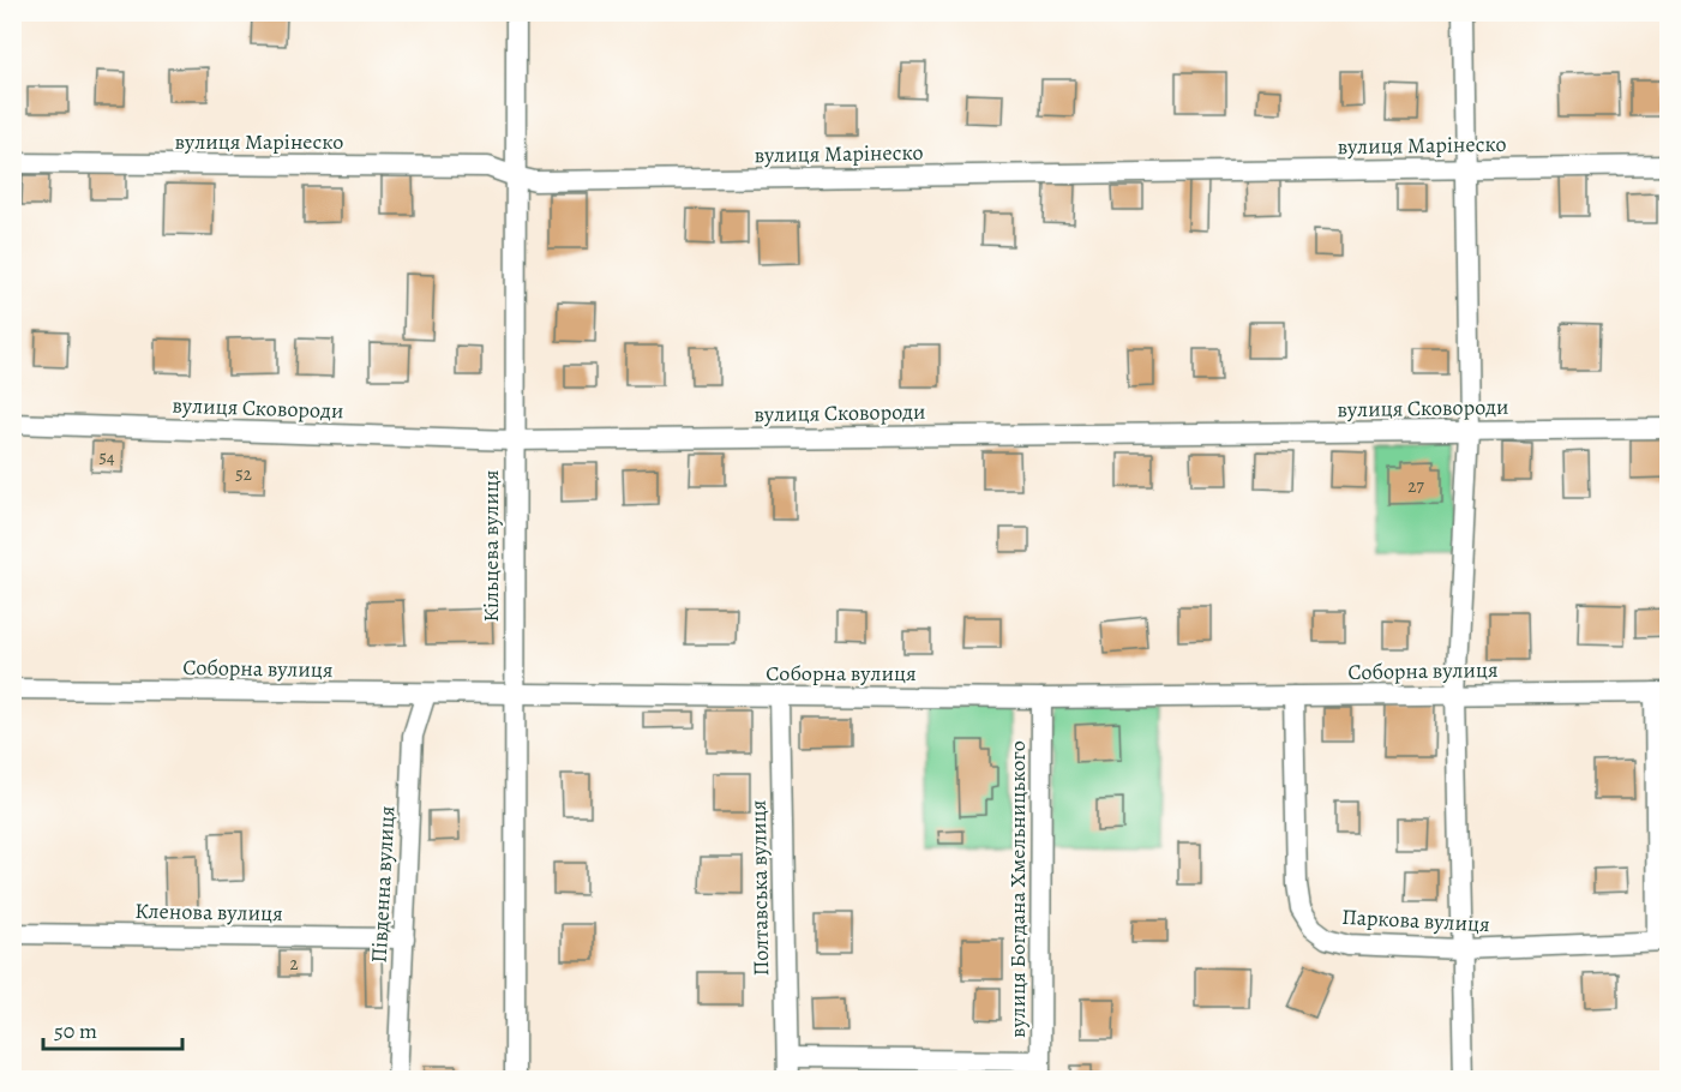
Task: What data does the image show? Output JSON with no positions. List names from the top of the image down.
{
  "streets": {
    "street": [
      "вулиця Марінеско",
      "вулиця Сковороди",
      "Кільцева вулиця",
      "Соборна вулиця",
      "Південна вулиця",
      "Полтавська вулиця",
      "вулиця Богдана Хмельницького",
      "Кленова вулиця",
      "Паркова вулиця"
    ]
  },
  "crossings": [
    ["вулиця Марінеско", "Кільцева вулиця"],
    ["вулиця Сковороди", "Кільцева вулиця"],
    ["Кільцева вулиця", "Соборна вулиця"],
    ["Соборна вулиця", "Південна вулиця"],
    ["Соборна вулиця", "Полтавська вулиця"],
    ["Соборна вулиця", "вулиця Богдана Хмельницького"],
    ["Соборна вулиця", "Паркова вулиця"],
    ["Південна вулиця", "Кленова вулиця"]
  ],
  "house_numbers": [
    "54",
    "52",
    "27",
    "2"
  ],
  "scale_bar": "50 m"
}
